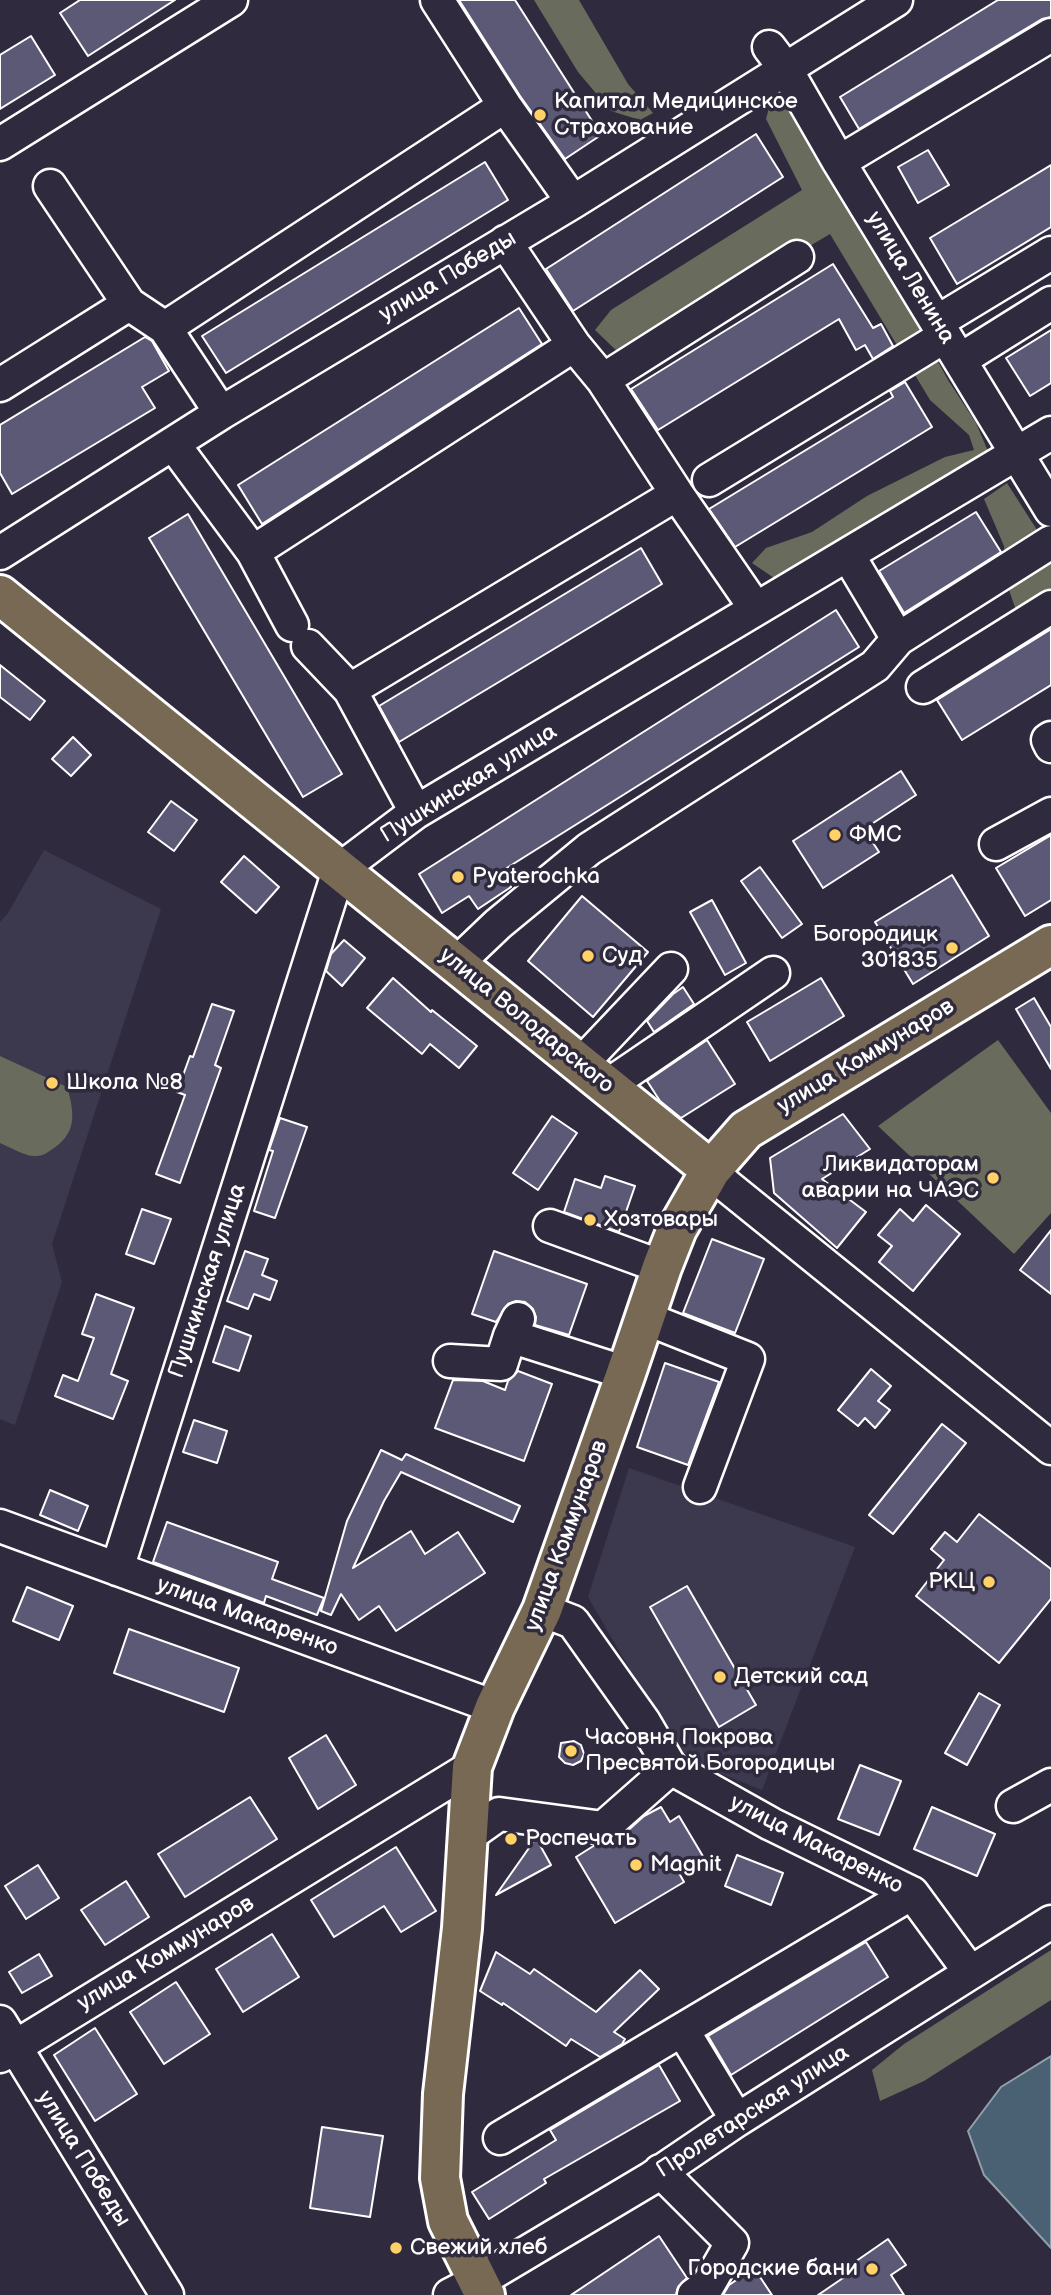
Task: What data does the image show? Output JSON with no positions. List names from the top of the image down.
{
  "streets": {
    "main road": ["улица Володарского", "улица Коммунаров"],
    "street": [
      "улица Победы",
      "улица Ленина",
      "Пушкинская улица",
      "улица Макаренко",
      "Пролетарская улица"
    ]
  },
  "crossings": [
    ["улица Победы", "улица Ленина"],
    ["улица Победы", "улица Коммунаров"],
    ["улица Ленина", "Пушкинская улица"],
    ["Пушкинская улица", "улица Володарского"],
    ["Пушкинская улица", "улица Макаренко"],
    ["улица Володарского", "улица Коммунаров"],
    ["улица Коммунаров", "улица Макаренко"],
    ["улица Макаренко", "Пролетарская улица"]
  ],
  "places": [
    "Капитал Медицинское Страхование",
    "ФМС",
    "Pyaterochka",
    "Богородицк 301835",
    "Суд",
    "Школа №8",
    "Ликвидаторам аварии на ЧАЭС",
    "Хозтовары",
    "РКЦ",
    "Детский сад",
    "Часовня Покрова Пресвятой Богородицы",
    "Роспечать",
    "Magnit",
    "Свежий хлеб",
    "Городские бани"
  ]
}
